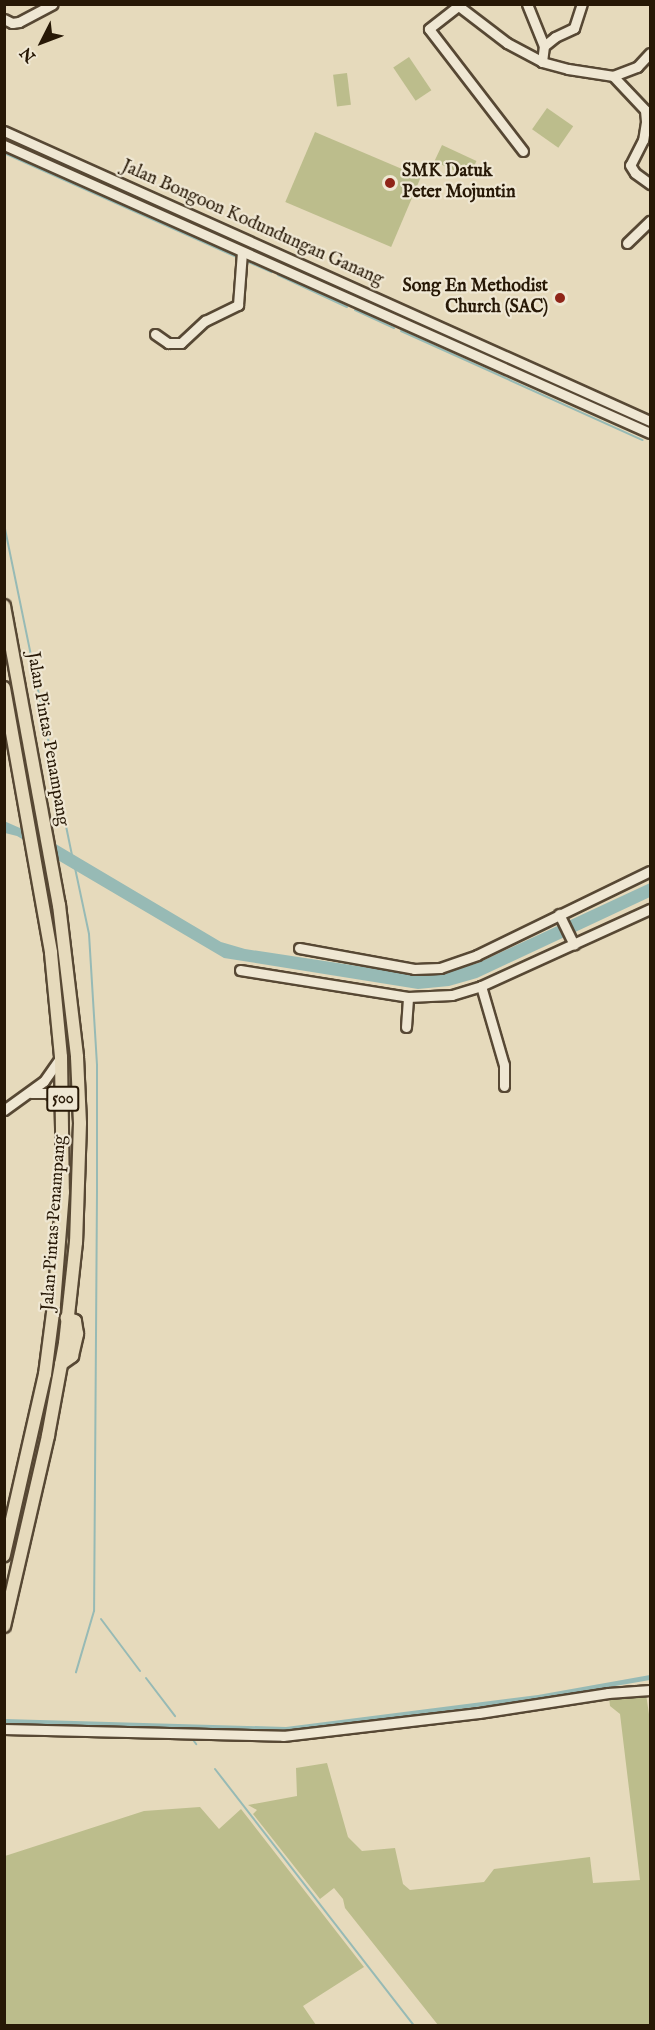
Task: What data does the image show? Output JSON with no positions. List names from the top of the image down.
{
  "streets": {
    "main road": ["Jalan Pintas Penampang", "500"],
    "street": ["Jalan Bongoon Kodundungan Ganang"]
  },
  "places": ["SMK Datuk Peter Mojuntin", "Song En Methodist Church (SAC)"],
  "north": "bottom left"
}
